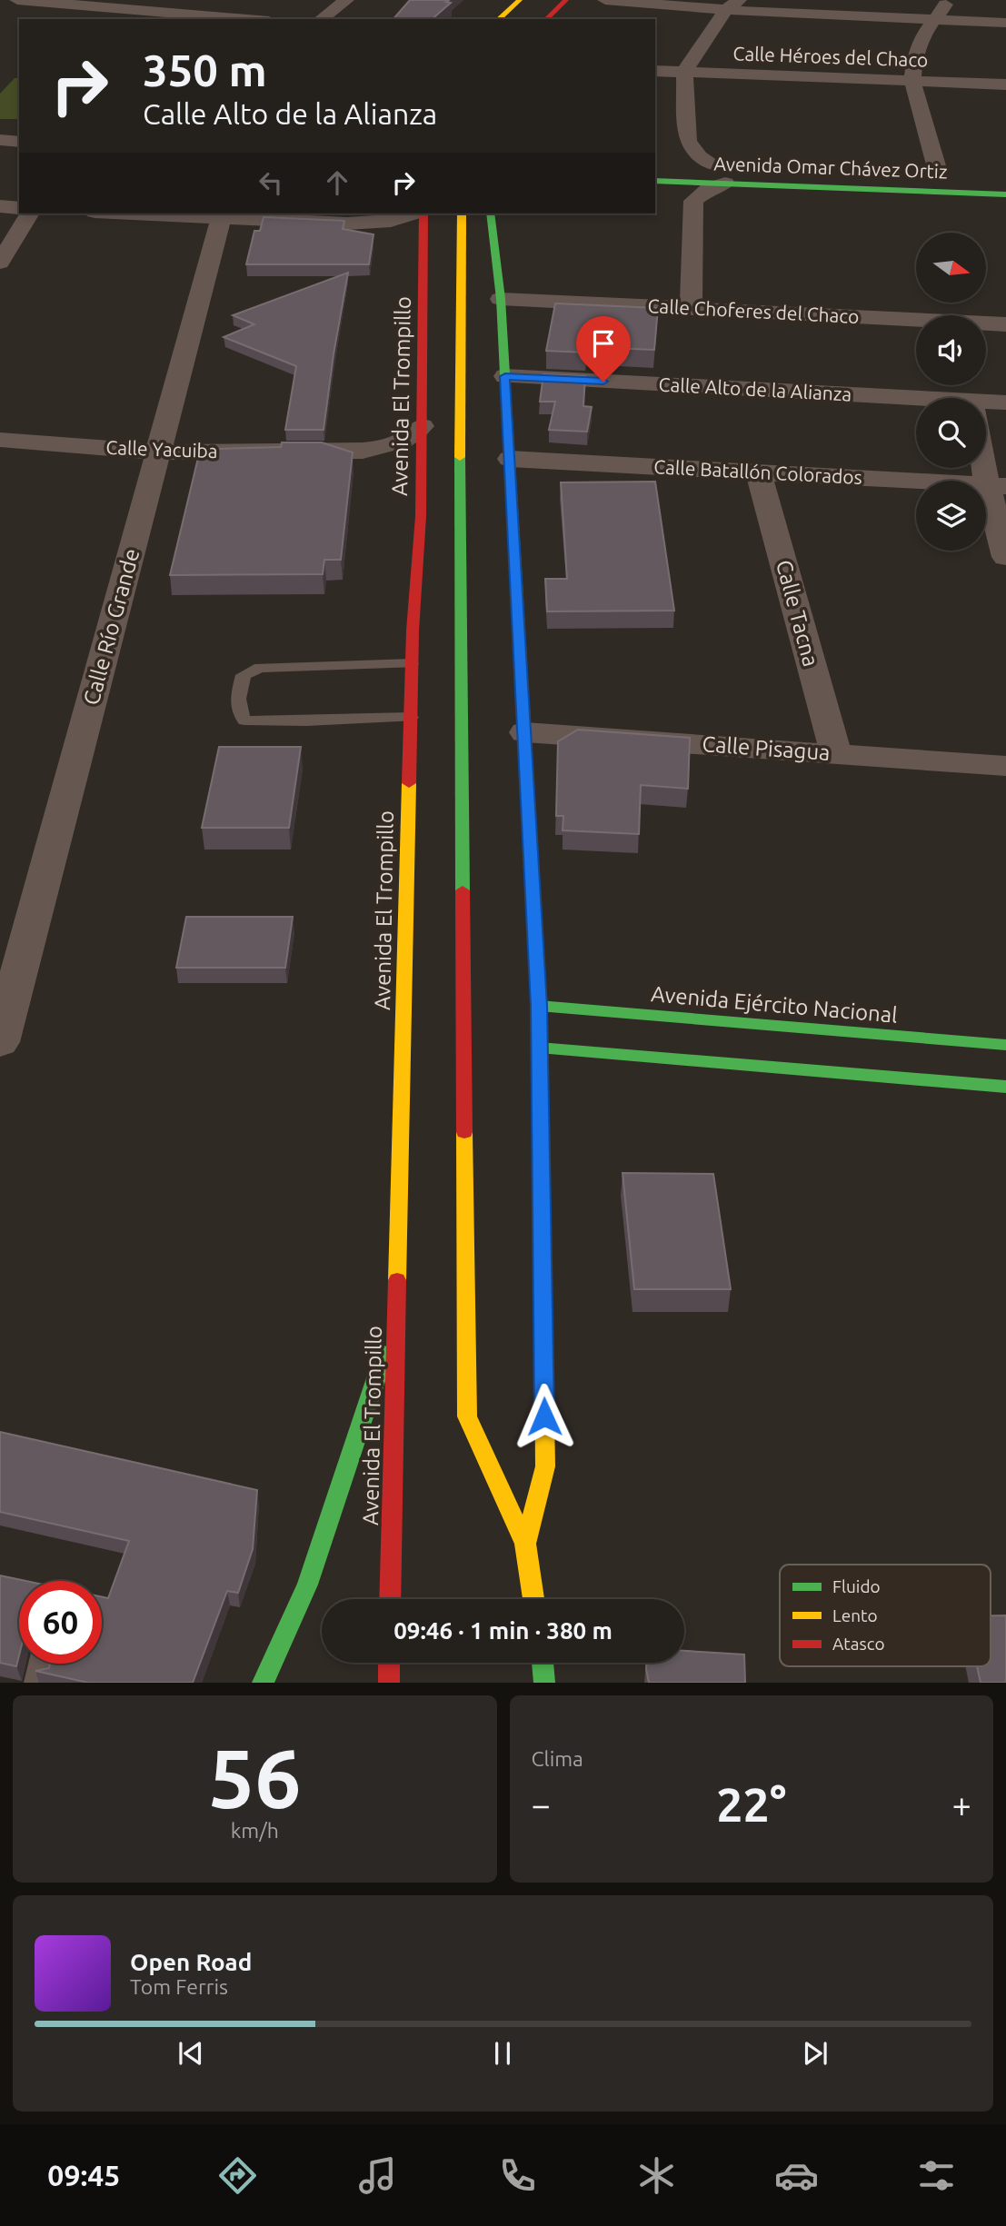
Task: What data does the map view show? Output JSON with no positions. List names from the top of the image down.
{
  "streets": {
    "main road": ["Avenida Omar Chávez Ortiz", "Avenida El Trompillo", "Avenida Ejército Nacional"],
    "street": [
      "Calle Héroes del Chaco",
      "Calle Choferes del Chaco",
      "Calle Alto de la Alianza",
      "Calle Yacuiba",
      "Calle Batallón Colorados",
      "Calle Tacna",
      "Calle Río Grande",
      "Calle Pisagua"
    ]
  },
  "crossings": [
    ["Avenida El Trompillo", "Calle Yacuiba"],
    ["Calle Yacuiba", "Calle Río Grande"],
    ["Calle Batallón Colorados", "Calle Tacna"],
    ["Calle Tacna", "Calle Pisagua"]
  ],
  "legend": ["Fluido", "Lento", "Atasco"],
  "north": "right",
  "page": {
    "turn": ["350 m", "Calle Alto de la Alianza"],
    "limit": "60",
    "trip": "09:46 · 1 min · 380 m",
    "tile": [
      ["56", "km/h"],
      "Clima"
    ],
    "heat": ["−", "22°", "+"],
    "song": ["Open Road", "Tom Ferris"],
    "tabs": "09:45"
  }
}
